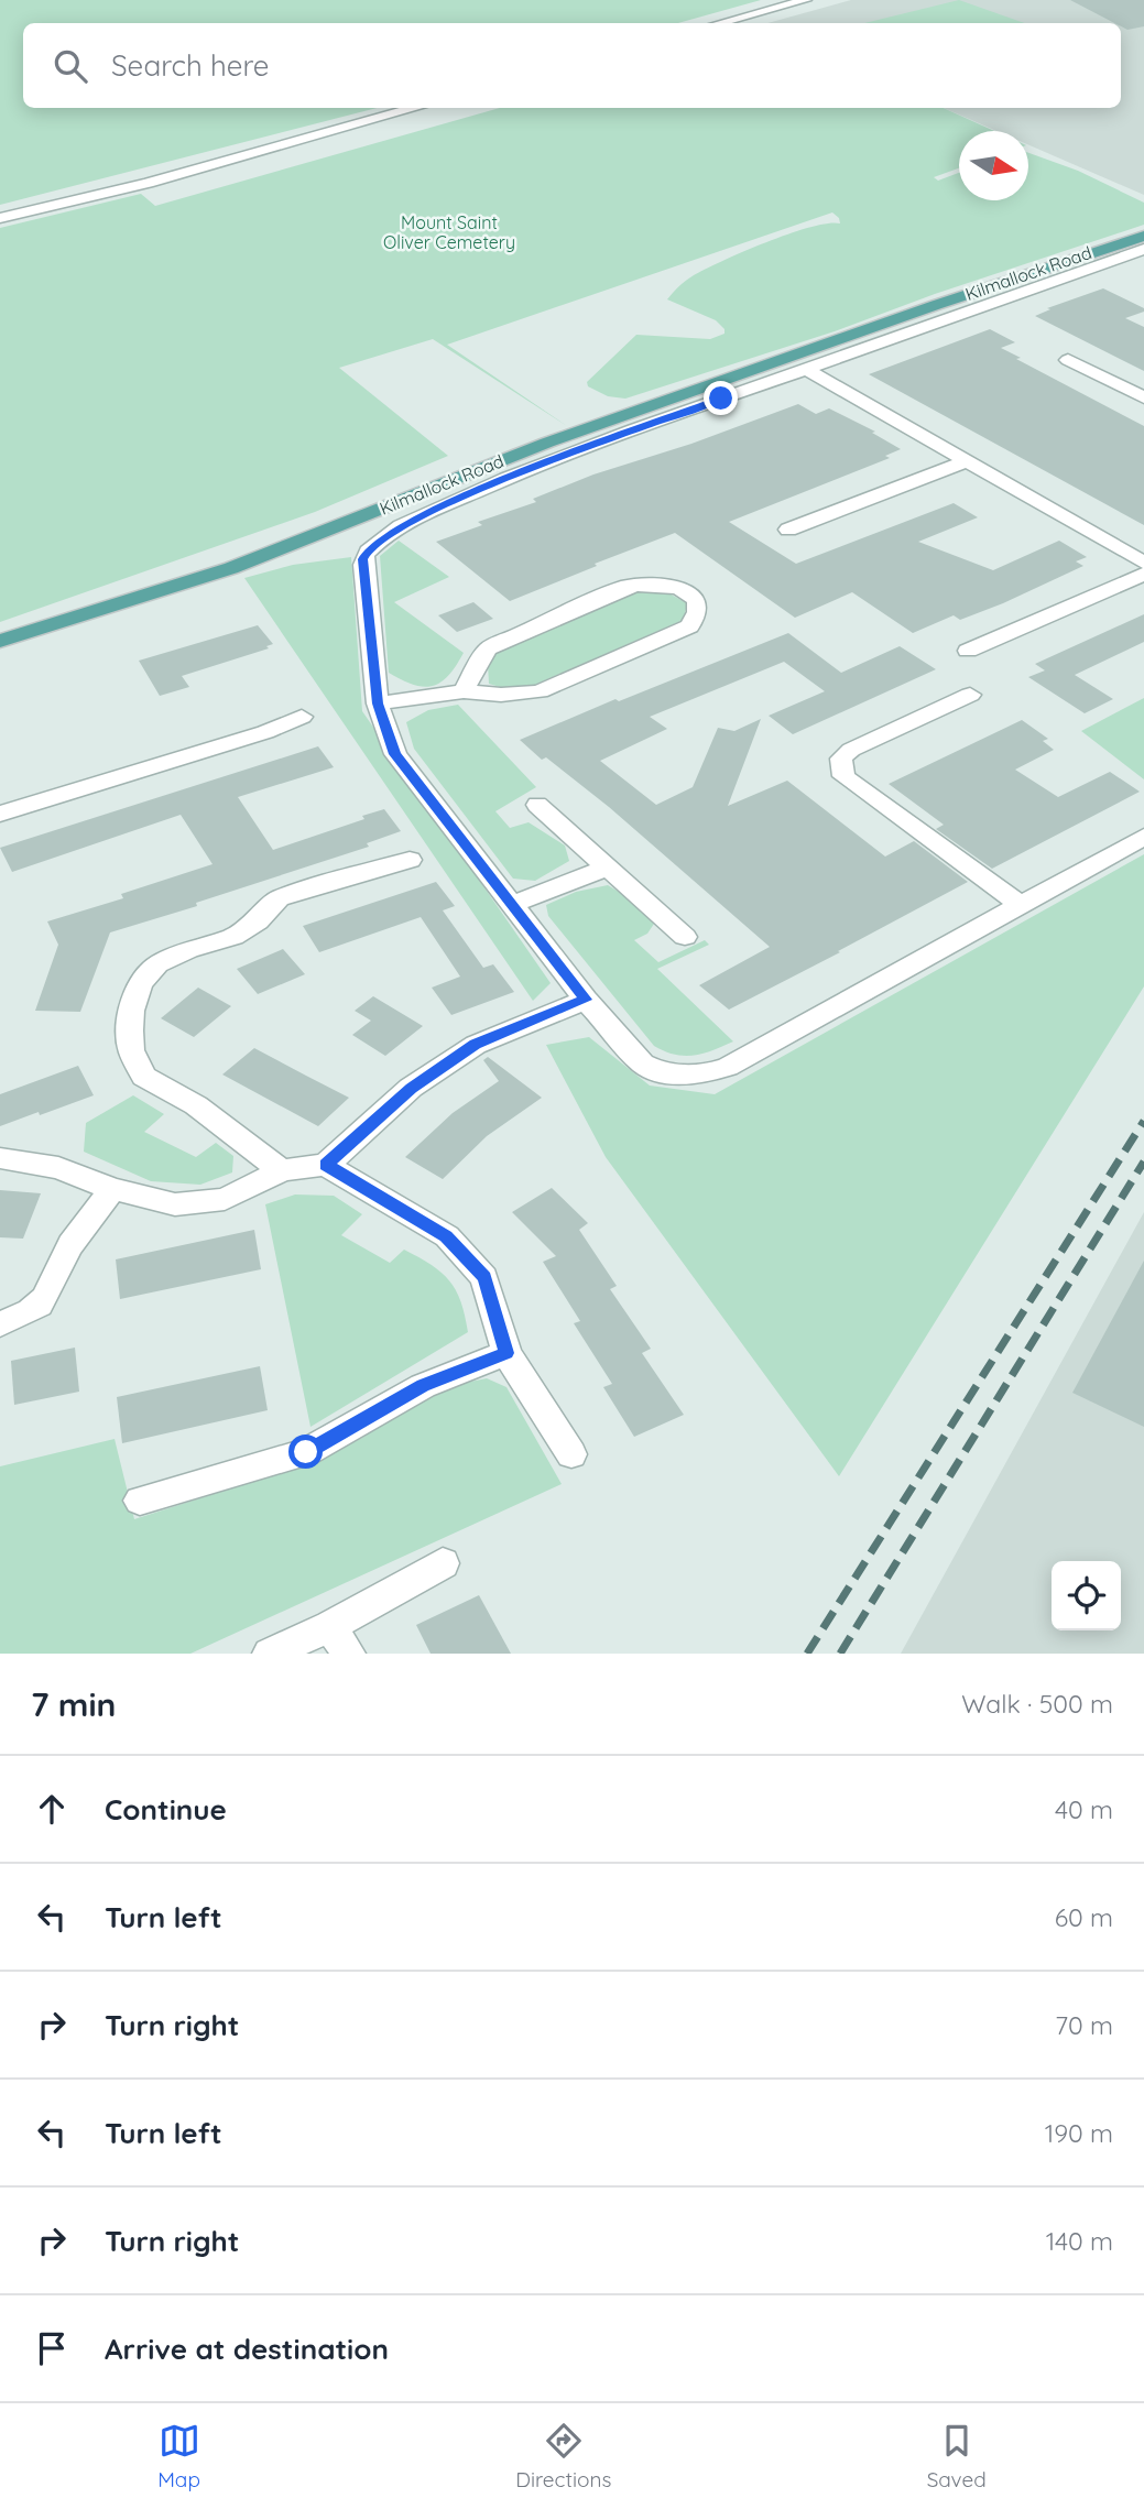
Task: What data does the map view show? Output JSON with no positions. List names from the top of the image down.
{
  "streets": {
    "main road": ["Kilmallock Road"]
  },
  "parks": ["Mount Saint Oliver Cemetery"],
  "north": "right",
  "page": {
    "search": "Search here",
    "heading": ["7 min", "Walk · 500 m"],
    "list": [
      ["Continue", "40 m"],
      ["Turn left", "60 m"],
      ["Turn right", "70 m"],
      ["Turn left", "190 m"],
      ["Turn right", "140 m"],
      "Arrive at destination"
    ],
    "nav": ["Map", "Directions", "Saved"]
  }
}
